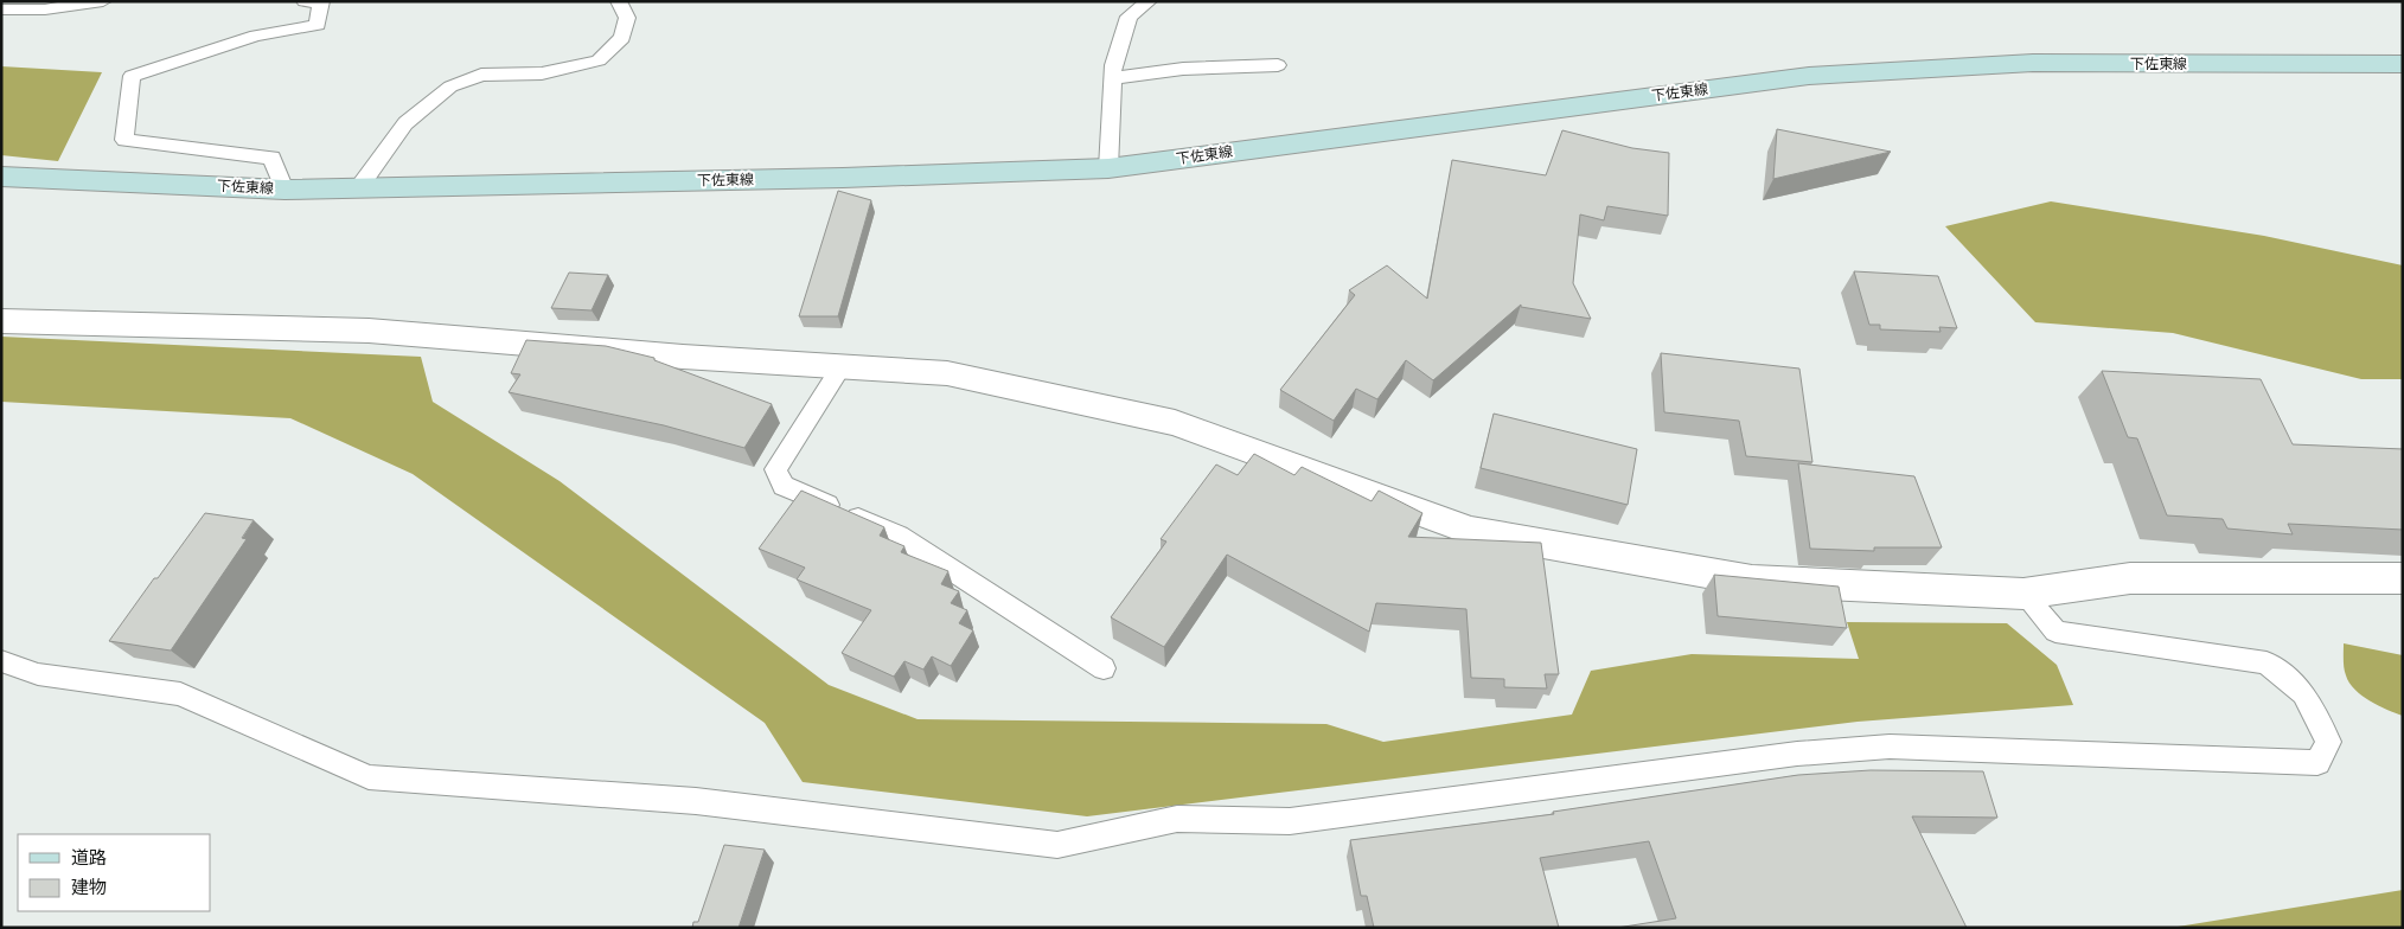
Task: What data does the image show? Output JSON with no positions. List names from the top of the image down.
{
  "streets": {
    "main road": ["下佐東線"]
  },
  "legend": ["道路", "建物"]
}
